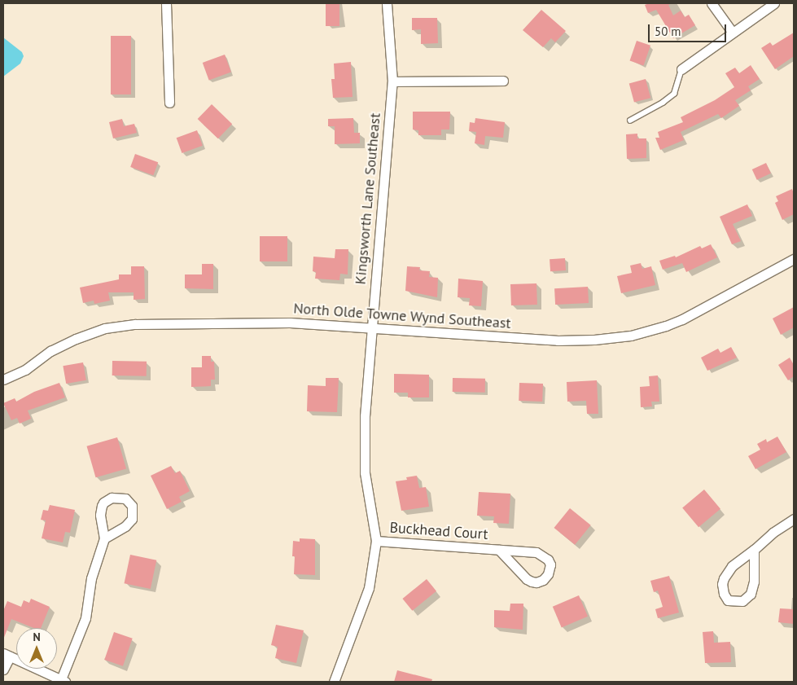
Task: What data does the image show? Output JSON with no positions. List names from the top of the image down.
{
  "streets": {
    "street": ["Kingsworth Lane Southeast", "North Olde Towne Wynd Southeast", "Buckhead Court"]
  },
  "crossings": [
    ["Kingsworth Lane Southeast", "North Olde Towne Wynd Southeast"],
    ["Kingsworth Lane Southeast", "Buckhead Court"]
  ],
  "scale_bar": "50 m",
  "north": "top"
}
